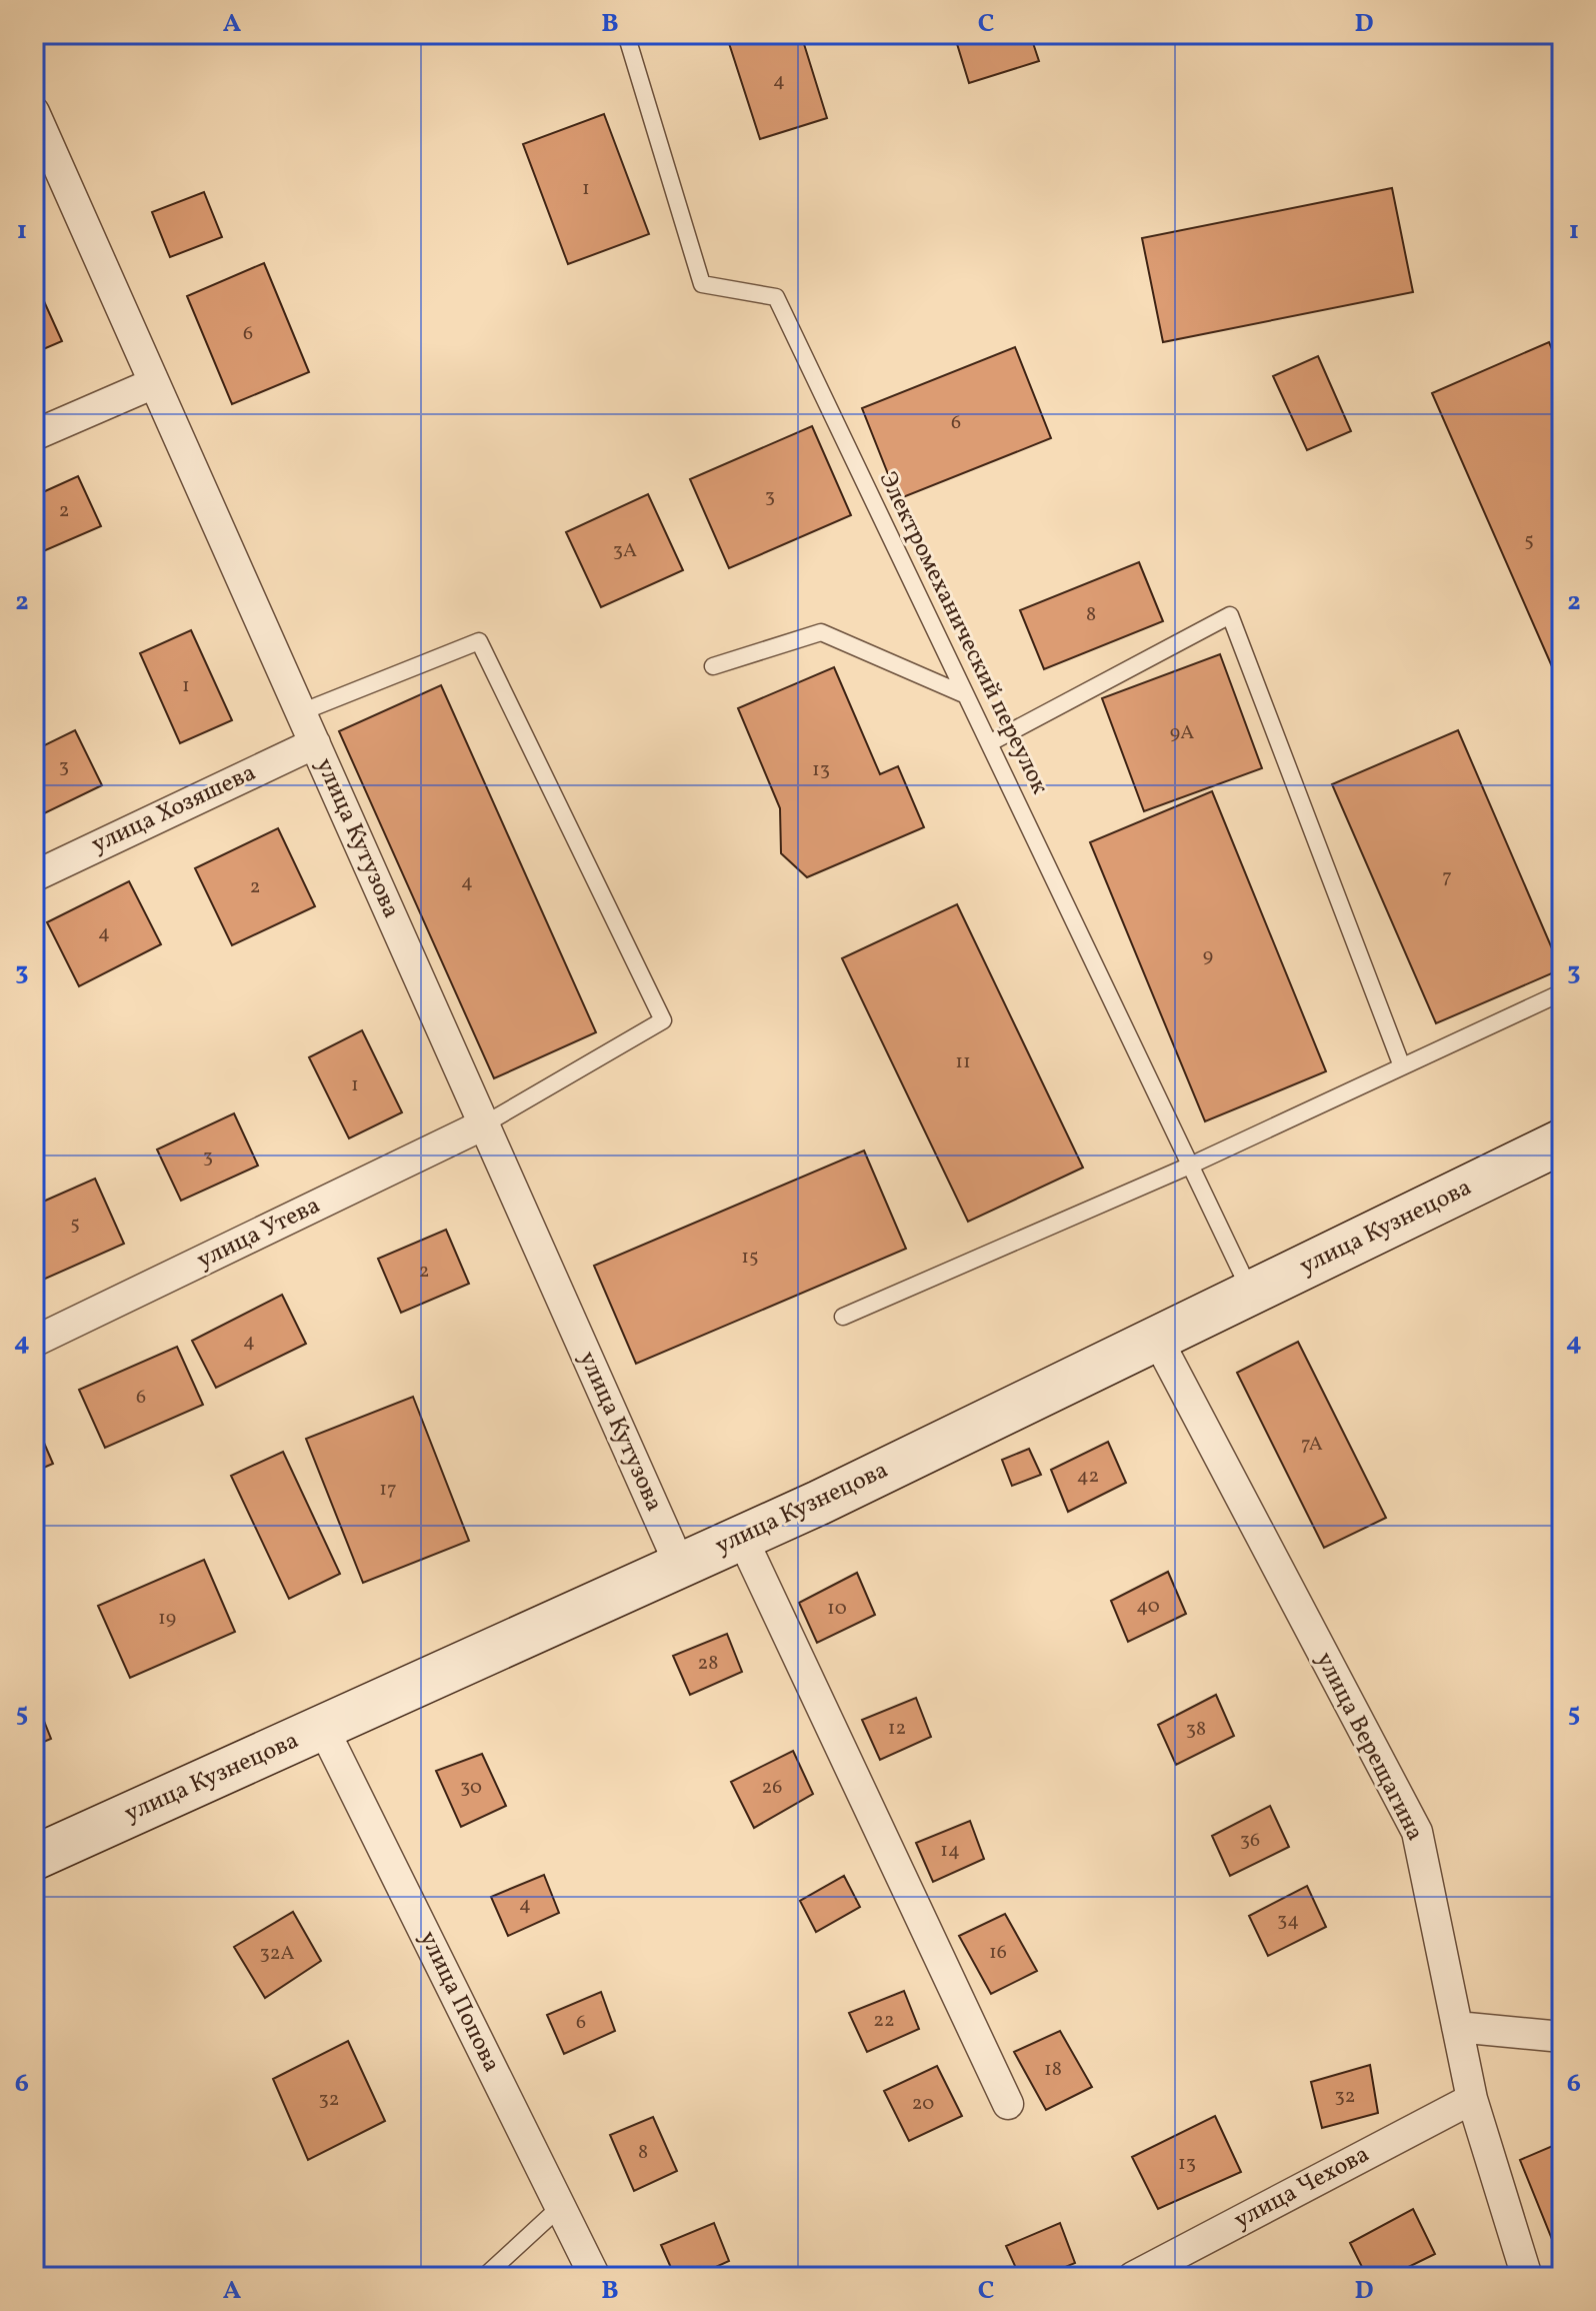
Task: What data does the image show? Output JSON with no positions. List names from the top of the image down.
{
  "streets": {
    "main road": ["улица Кузнецова"],
    "street": [
      "улица Хозяшева",
      "улица Кутузова",
      "улица Утева",
      "улица Верещагина",
      "улица Попова",
      "улица Чехова"
    ],
    "lane": ["Электромеханический переулок"]
  },
  "crossings": [
    ["Электромеханический переулок", "улица Кузнецова"],
    ["улица Хозяшева", "улица Кутузова"],
    ["улица Кутузова", "улица Кузнецова"],
    ["улица Кутузова", "улица Утева"],
    ["улица Кузнецова", "улица Верещагина"],
    ["улица Кузнецова", "улица Попова"],
    ["улица Верещагина", "улица Чехова"]
  ],
  "house_numbers": [
    "4",
    "1",
    "6",
    "6",
    "3",
    "2",
    "5",
    "3А",
    "8",
    "1",
    "9А",
    "3",
    "13",
    "7",
    "4",
    "2",
    "4",
    "9",
    "11",
    "1",
    "3",
    "5",
    "15",
    "2",
    "4",
    "6",
    "7А",
    "42",
    "17",
    "40",
    "10",
    "19",
    "28",
    "12",
    "38",
    "30",
    "26",
    "36",
    "14",
    "4",
    "34",
    "16",
    "32А",
    "22",
    "6",
    "18",
    "32",
    "32",
    "20",
    "8",
    "13"
  ],
  "grid": {
    "columns": [
      "A",
      "B",
      "C",
      "D"
    ],
    "rows": [
      "1",
      "2",
      "3",
      "4",
      "5",
      "6"
    ]
  }
}
